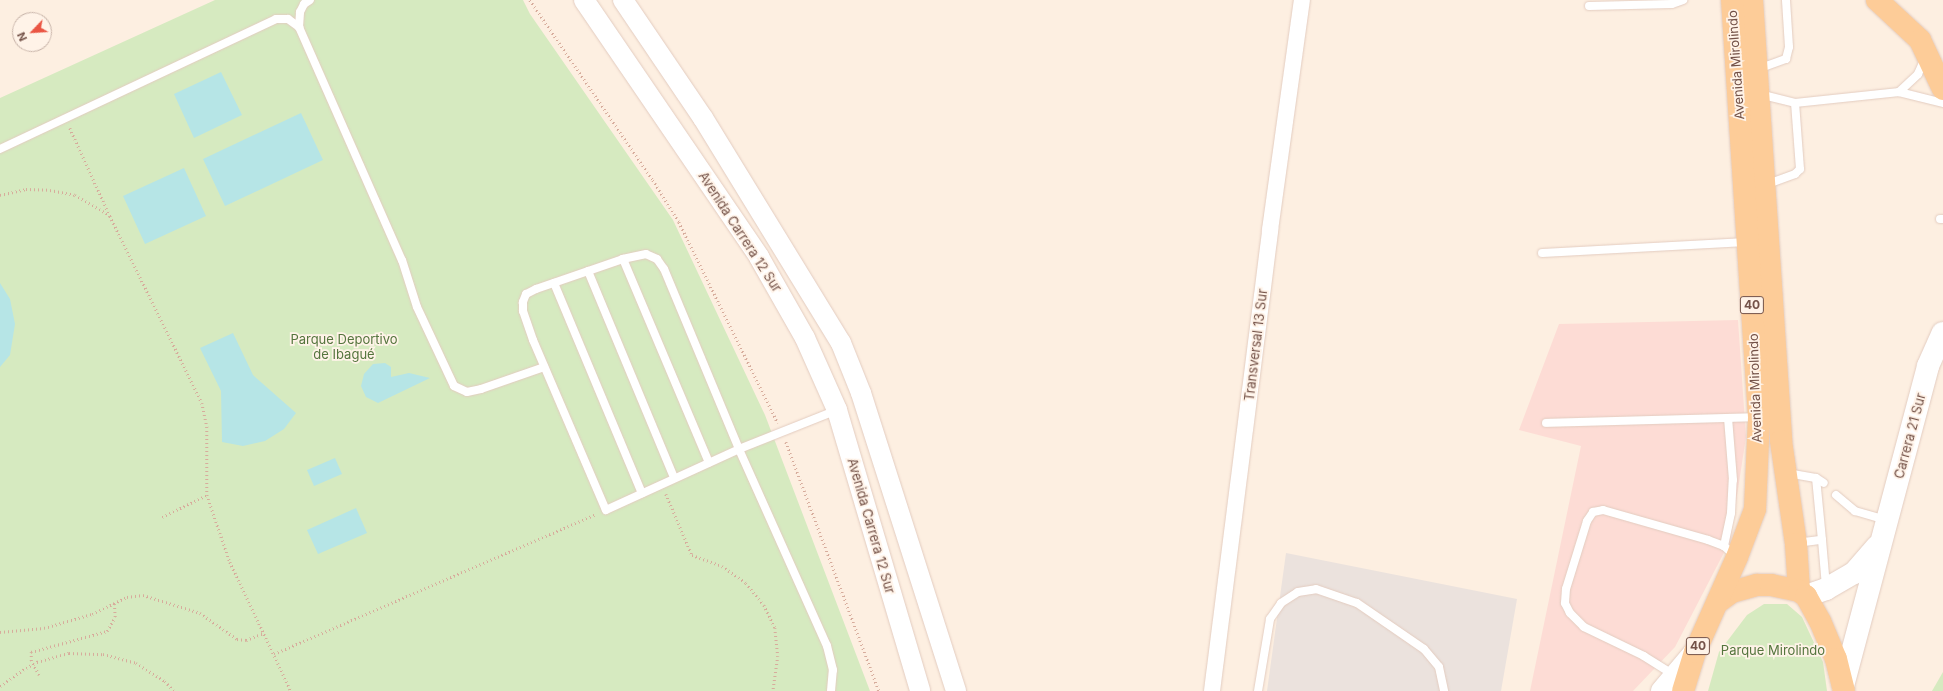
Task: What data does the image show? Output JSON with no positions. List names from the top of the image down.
{
  "streets": {
    "main road": ["Avenida Mirolindo", "40", "Carrera 21 Sur"],
    "street": ["Avenida Carrera 12 Sur", "Transversal 13 Sur"]
  },
  "crossings": [
    ["Avenida Mirolindo", "40"],
    ["Avenida Mirolindo", "Carrera 21 Sur"],
    ["40", "Carrera 21 Sur"]
  ],
  "parks": ["Parque Deportivo de Ibagué", "Parque Mirolindo"],
  "north": "bottom left"
}
